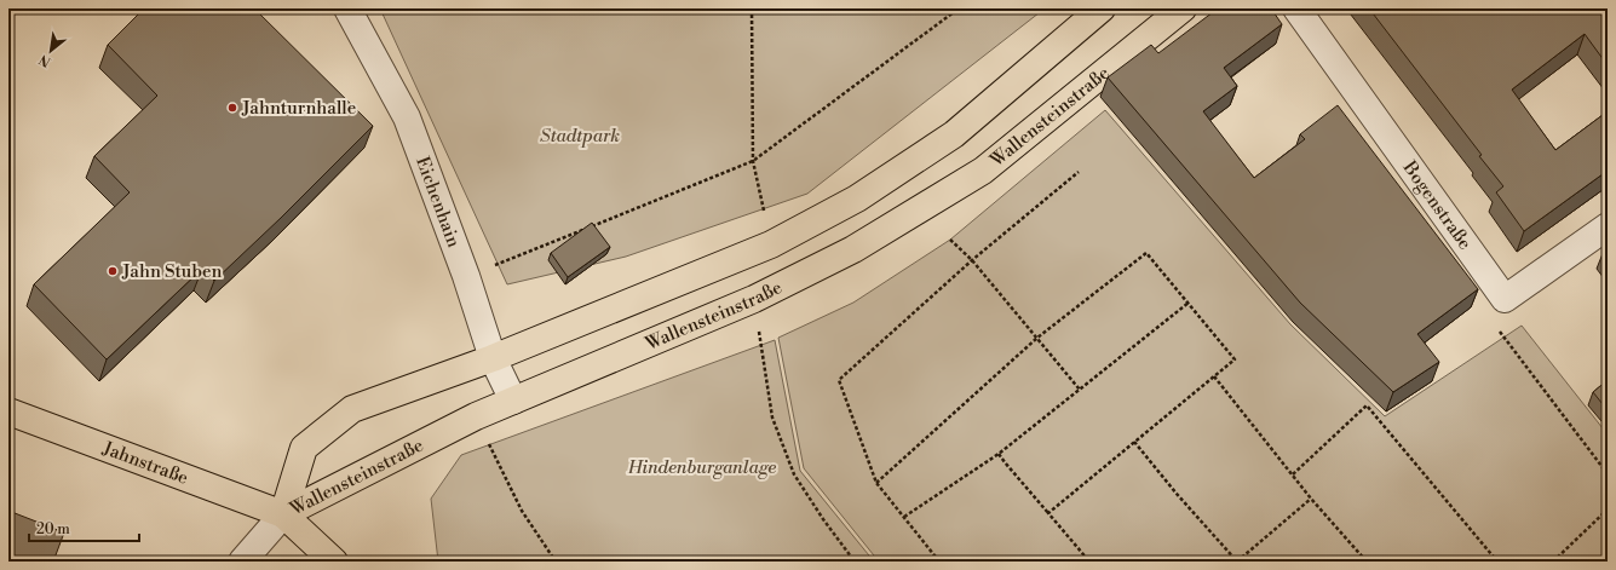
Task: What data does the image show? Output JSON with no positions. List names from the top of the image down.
{
  "streets": {
    "main road": ["Wallensteinstraße", "Jahnstraße"],
    "street": ["Eichenhain", "Bogenstraße"]
  },
  "crossings": [
    ["Wallensteinstraße", "Eichenhain"],
    ["Wallensteinstraße", "Jahnstraße"]
  ],
  "parks": ["Stadtpark", "Hindenburganlage"],
  "places": ["Jahnturnhalle", "Jahn Stuben"],
  "scale_bar": "20 m",
  "north": "bottom left"
}
